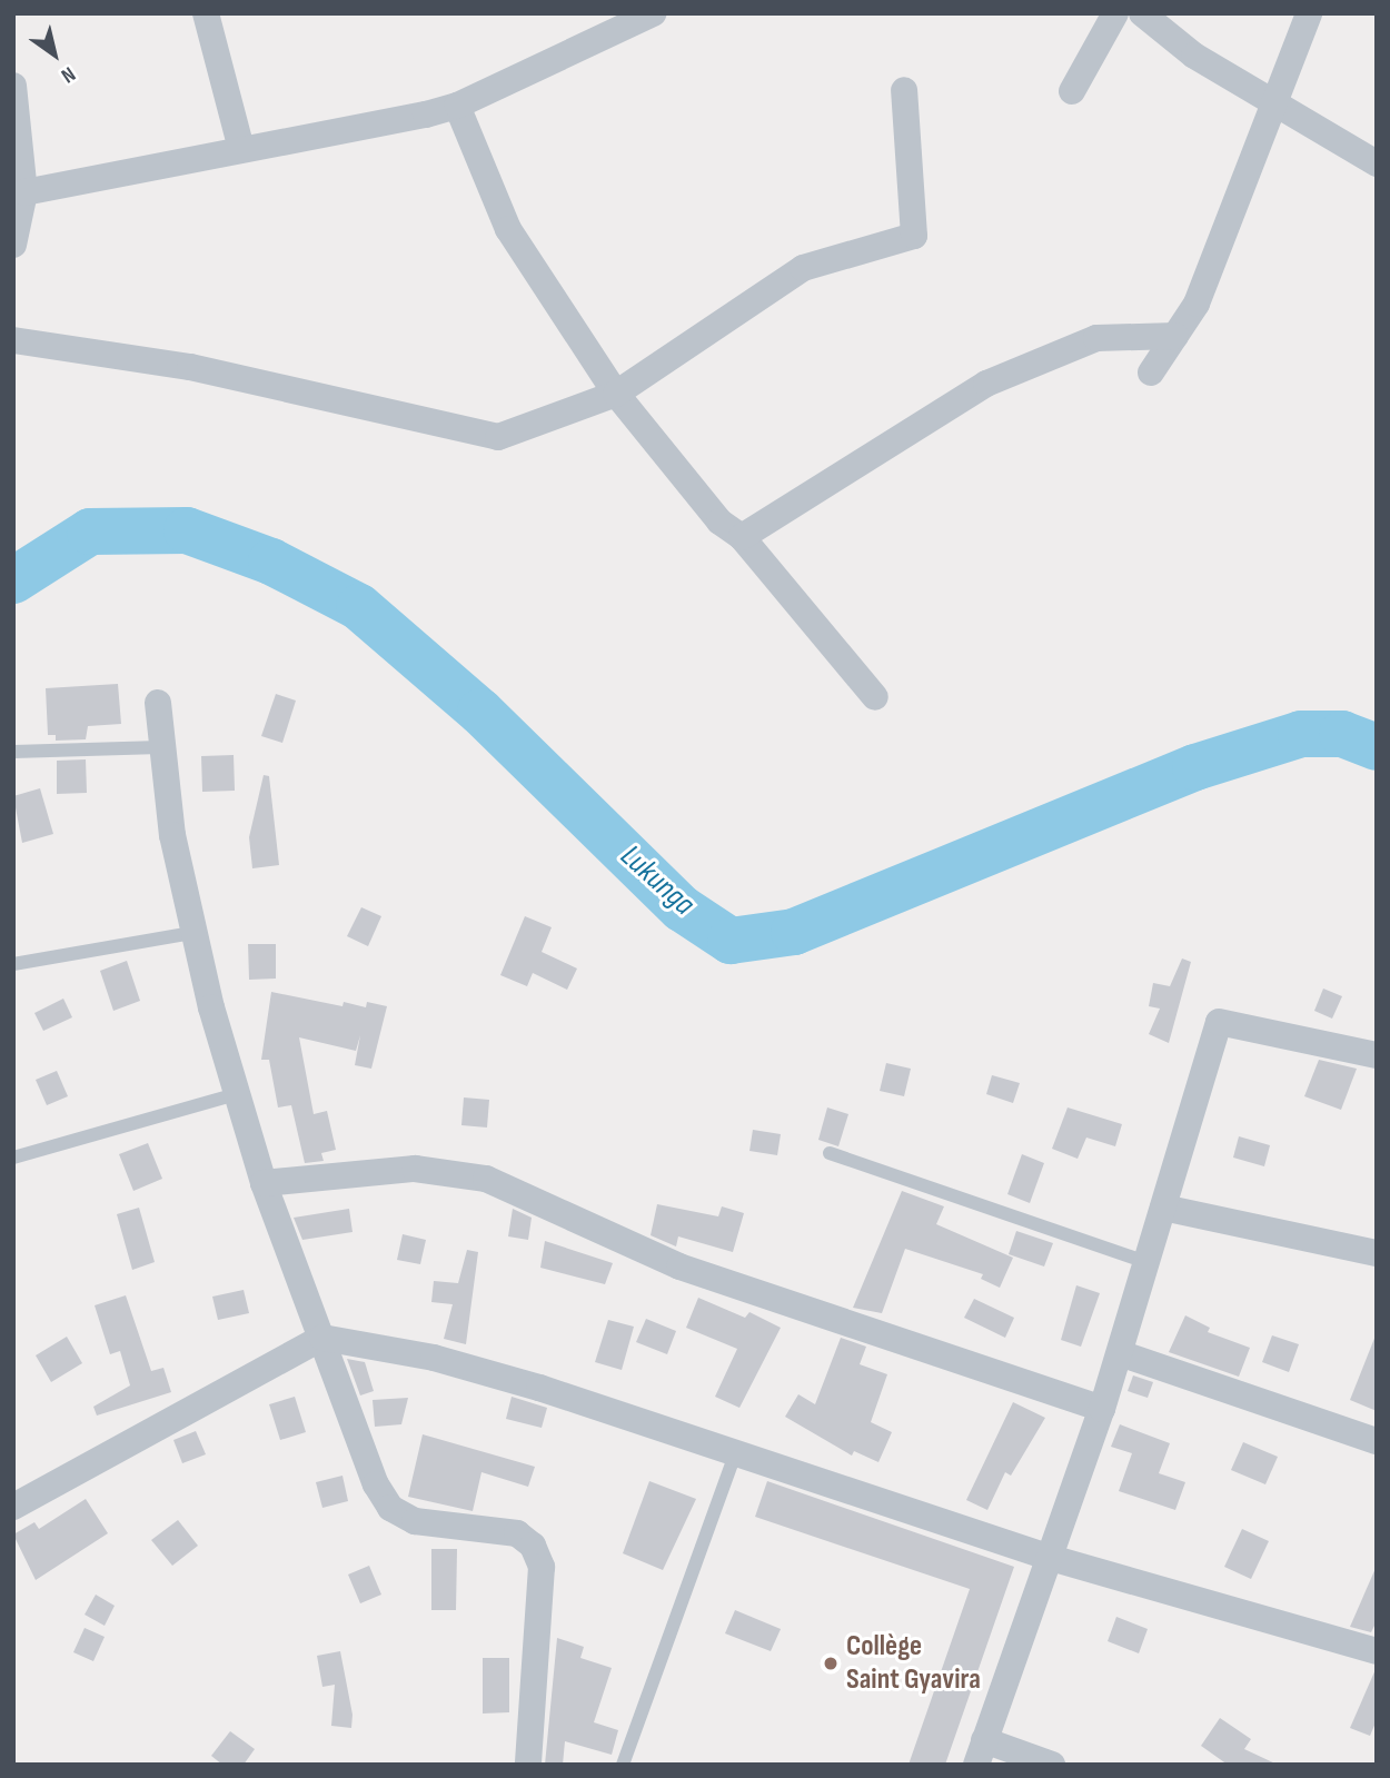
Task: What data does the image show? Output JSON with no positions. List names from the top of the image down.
{
  "water": ["Lukunga"],
  "places": ["Collège Saint Gyavira"],
  "north": "bottom right"
}
